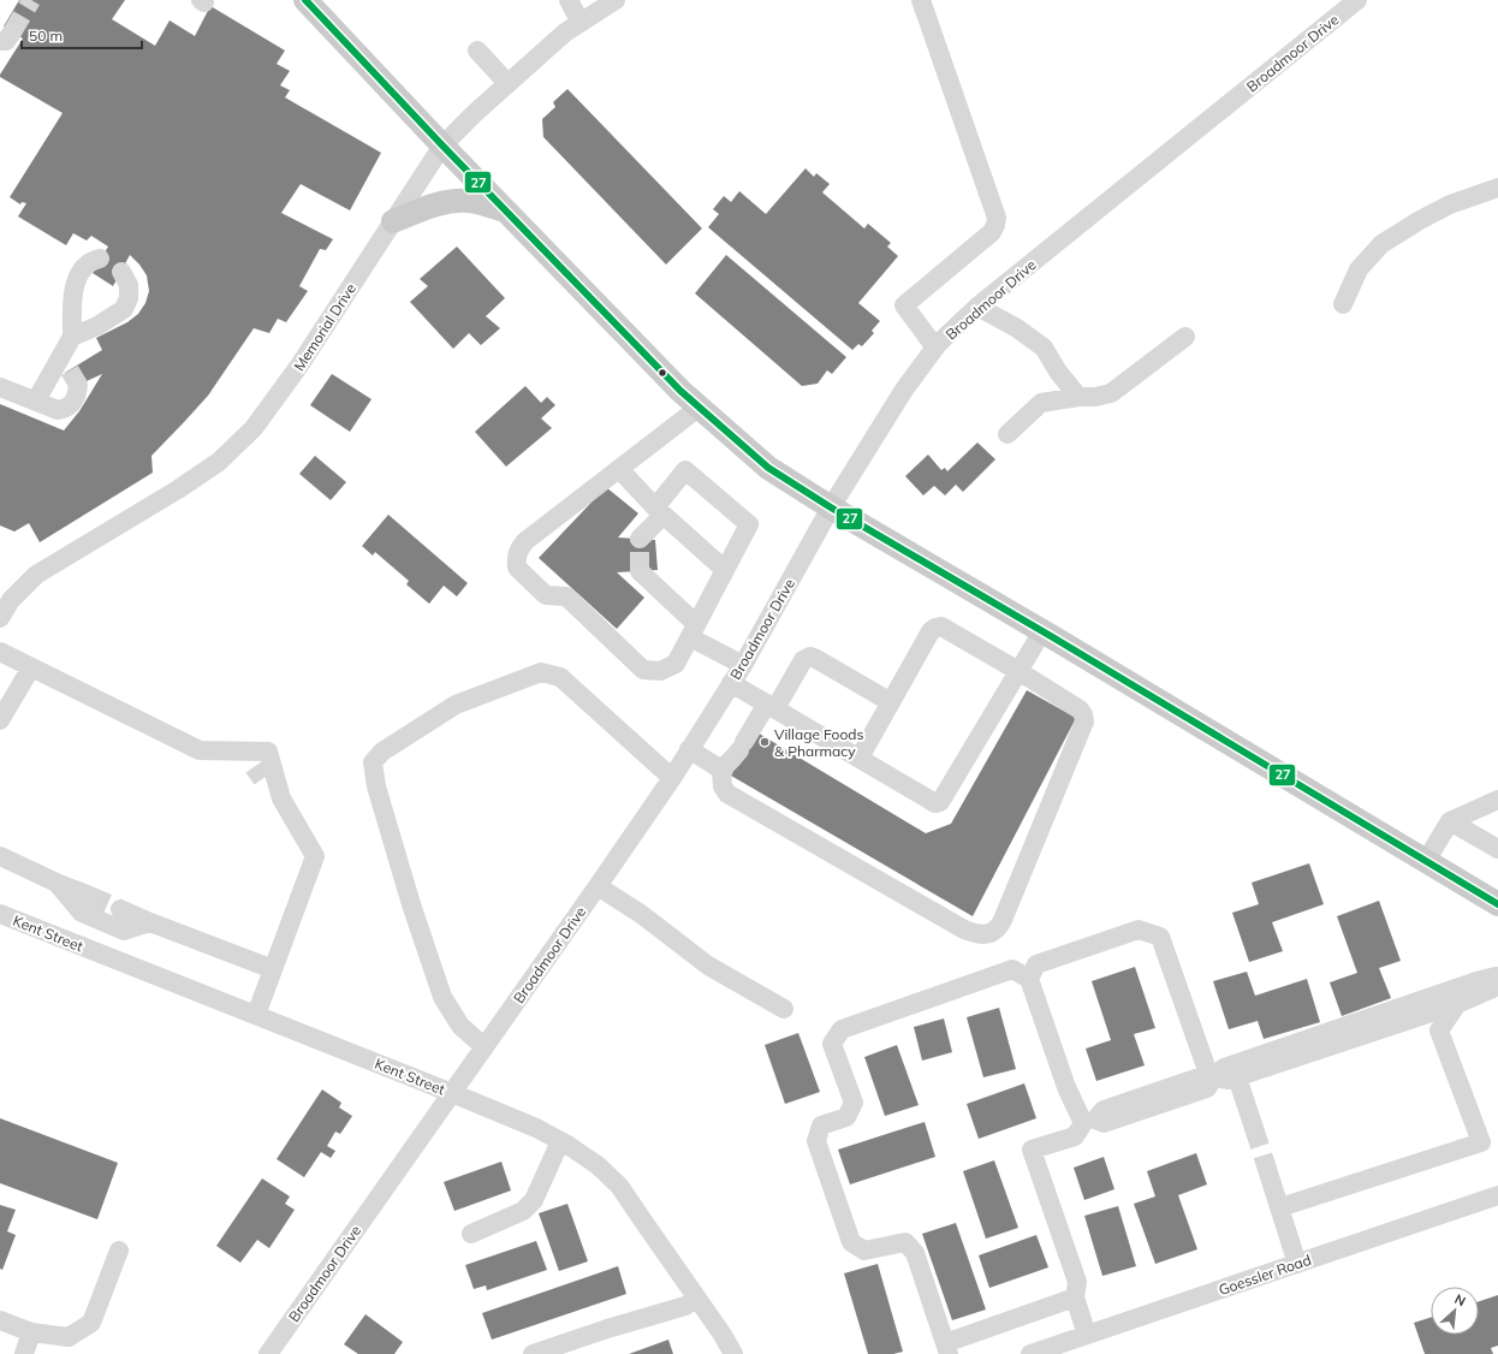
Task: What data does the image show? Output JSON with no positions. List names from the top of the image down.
{
  "streets": {
    "street": [
      "Broadmoor Drive",
      "Memorial Drive",
      "Kent Street",
      "Goessler Road"
    ]
  },
  "crossings": [
    ["Broadmoor Drive", "Kent Street"]
  ],
  "places": ["Village Foods & Pharmacy"],
  "lines": ["transit line 27"],
  "scale_bar": "50 m",
  "north": "top right"
}
